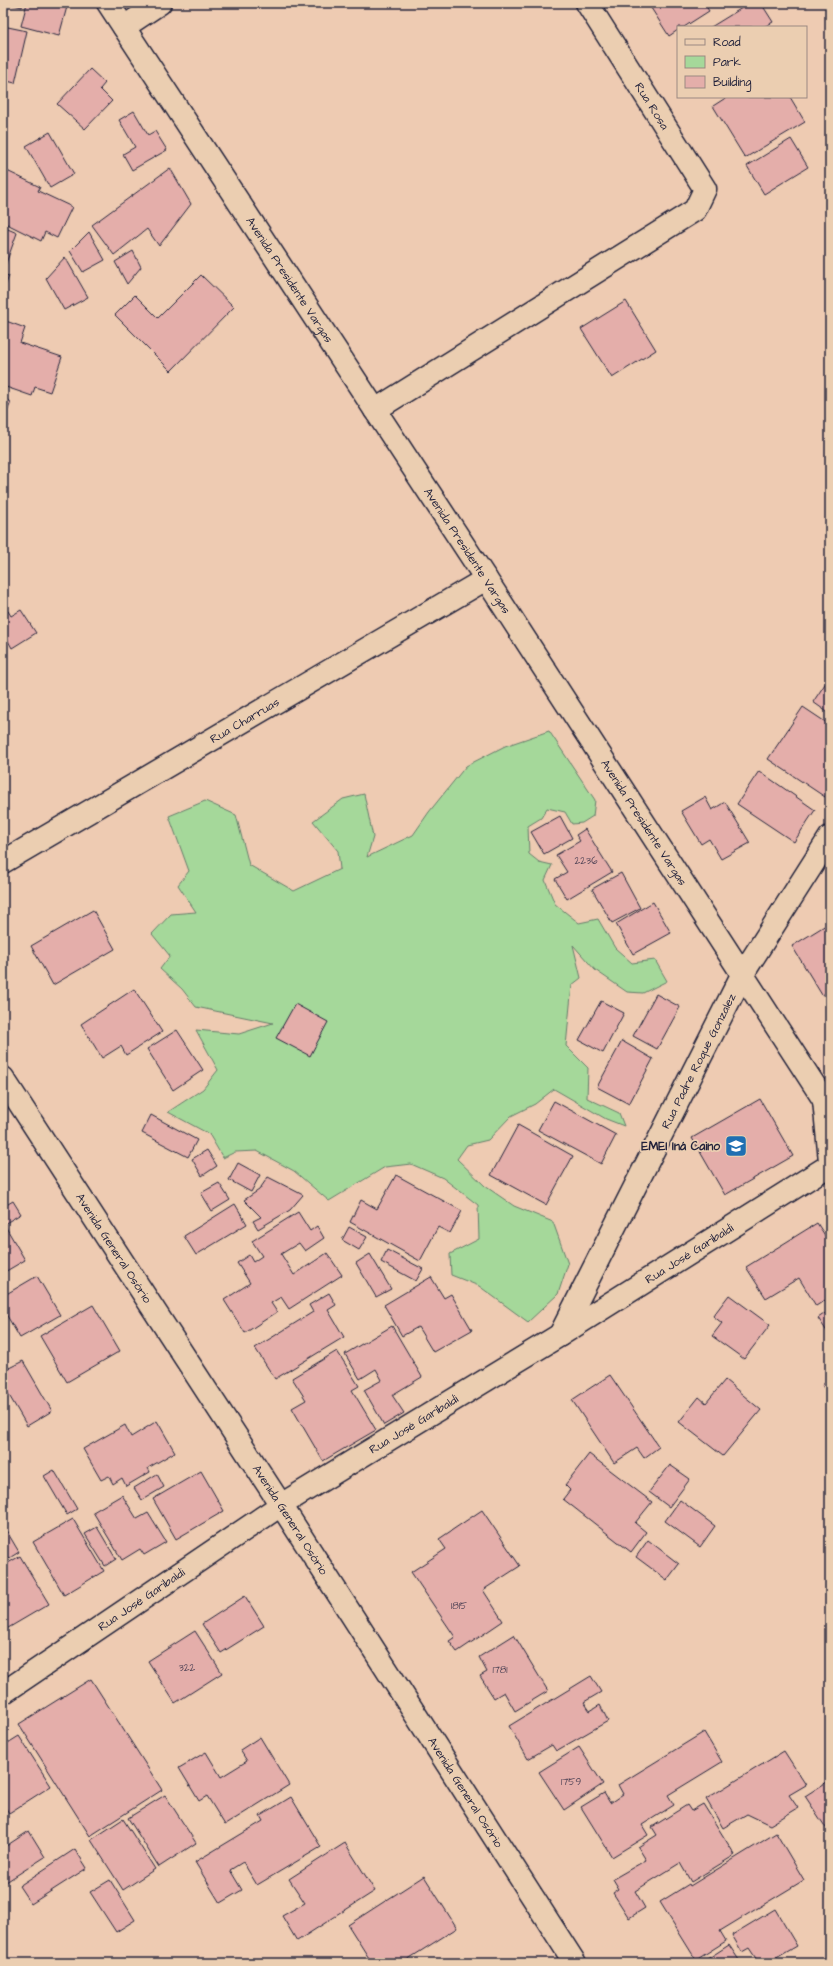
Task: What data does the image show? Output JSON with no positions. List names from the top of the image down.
{
  "streets": {
    "street": [
      "Rua Rosa",
      "Avenida Presidente Vargas",
      "Rua Charruas",
      "Rua Padre Roque Gonzalez",
      "Avenida General Osório",
      "Rua José Garibaldi"
    ]
  },
  "crossings": [
    ["Rua Rosa", "Avenida Presidente Vargas"],
    ["Avenida Presidente Vargas", "Rua Charruas"],
    ["Avenida Presidente Vargas", "Rua Padre Roque Gonzalez"],
    ["Rua Padre Roque Gonzalez", "Rua José Garibaldi"],
    ["Avenida General Osório", "Rua José Garibaldi"]
  ],
  "places": {
    "school or university": ["EMEI Iná Caino"]
  },
  "house_numbers": [
    "2236",
    "1815",
    "322",
    "1781",
    "1759"
  ],
  "legend": ["Road", "Park", "Building"]
}
